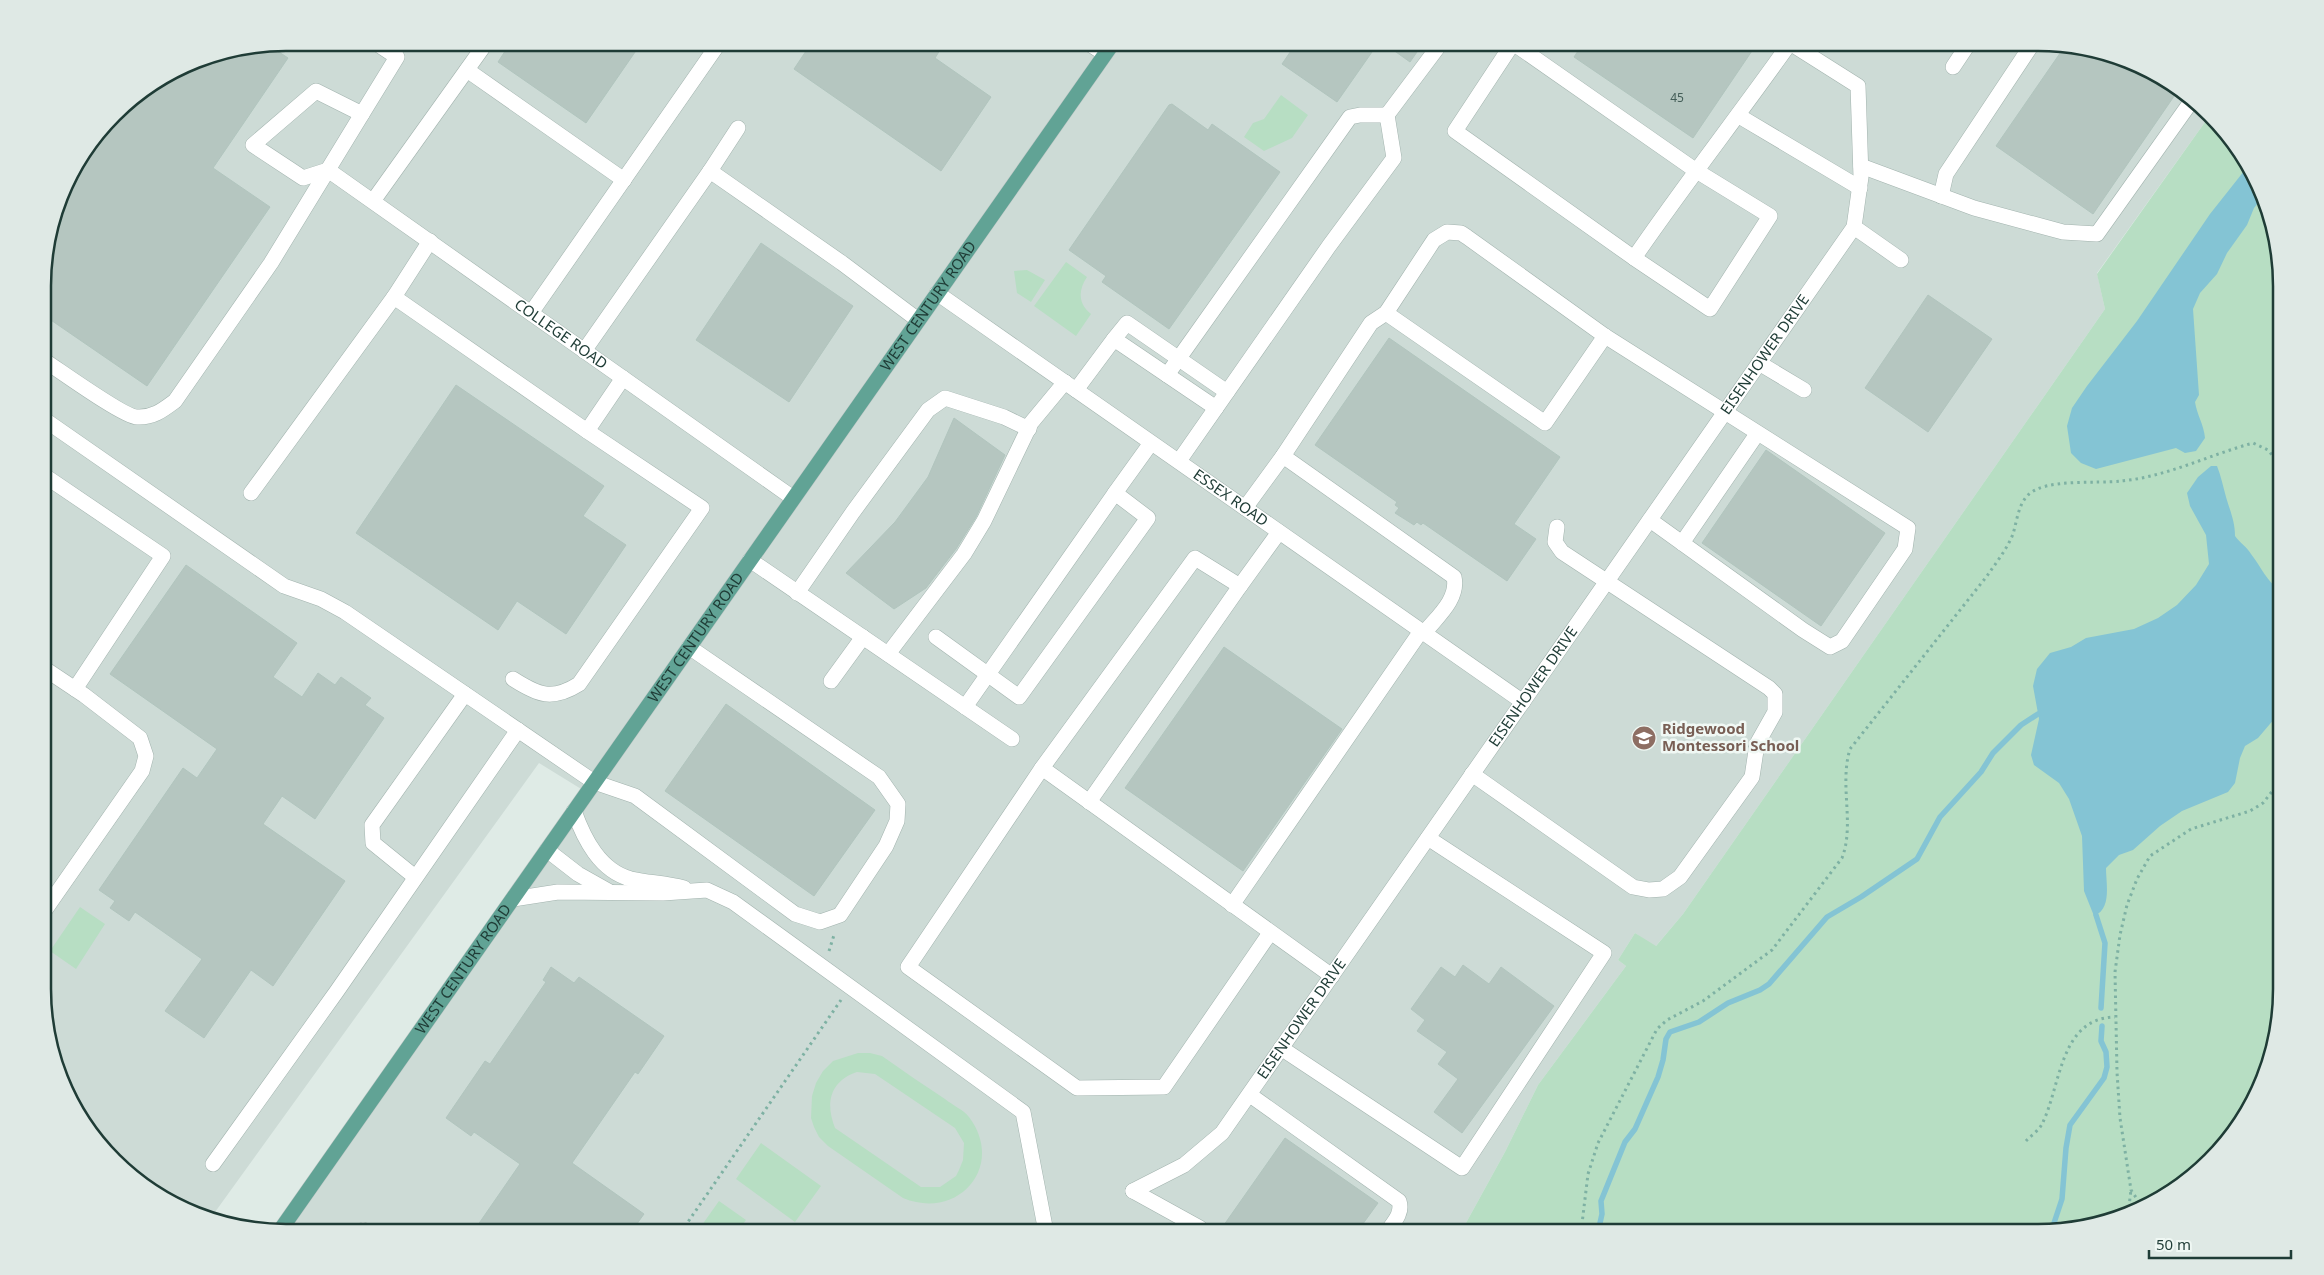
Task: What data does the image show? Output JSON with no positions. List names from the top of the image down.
{
  "streets": {
    "main road": ["WEST CENTURY ROAD"],
    "street": ["COLLEGE ROAD", "EISENHOWER DRIVE", "ESSEX ROAD"]
  },
  "crossings": [
    ["WEST CENTURY ROAD", "COLLEGE ROAD"],
    ["WEST CENTURY ROAD", "ESSEX ROAD"],
    ["EISENHOWER DRIVE", "ESSEX ROAD"]
  ],
  "places": {
    "school or university": ["Ridgewood Montessori School"]
  },
  "house_numbers": ["45"],
  "scale_bar": "50 m"
}
